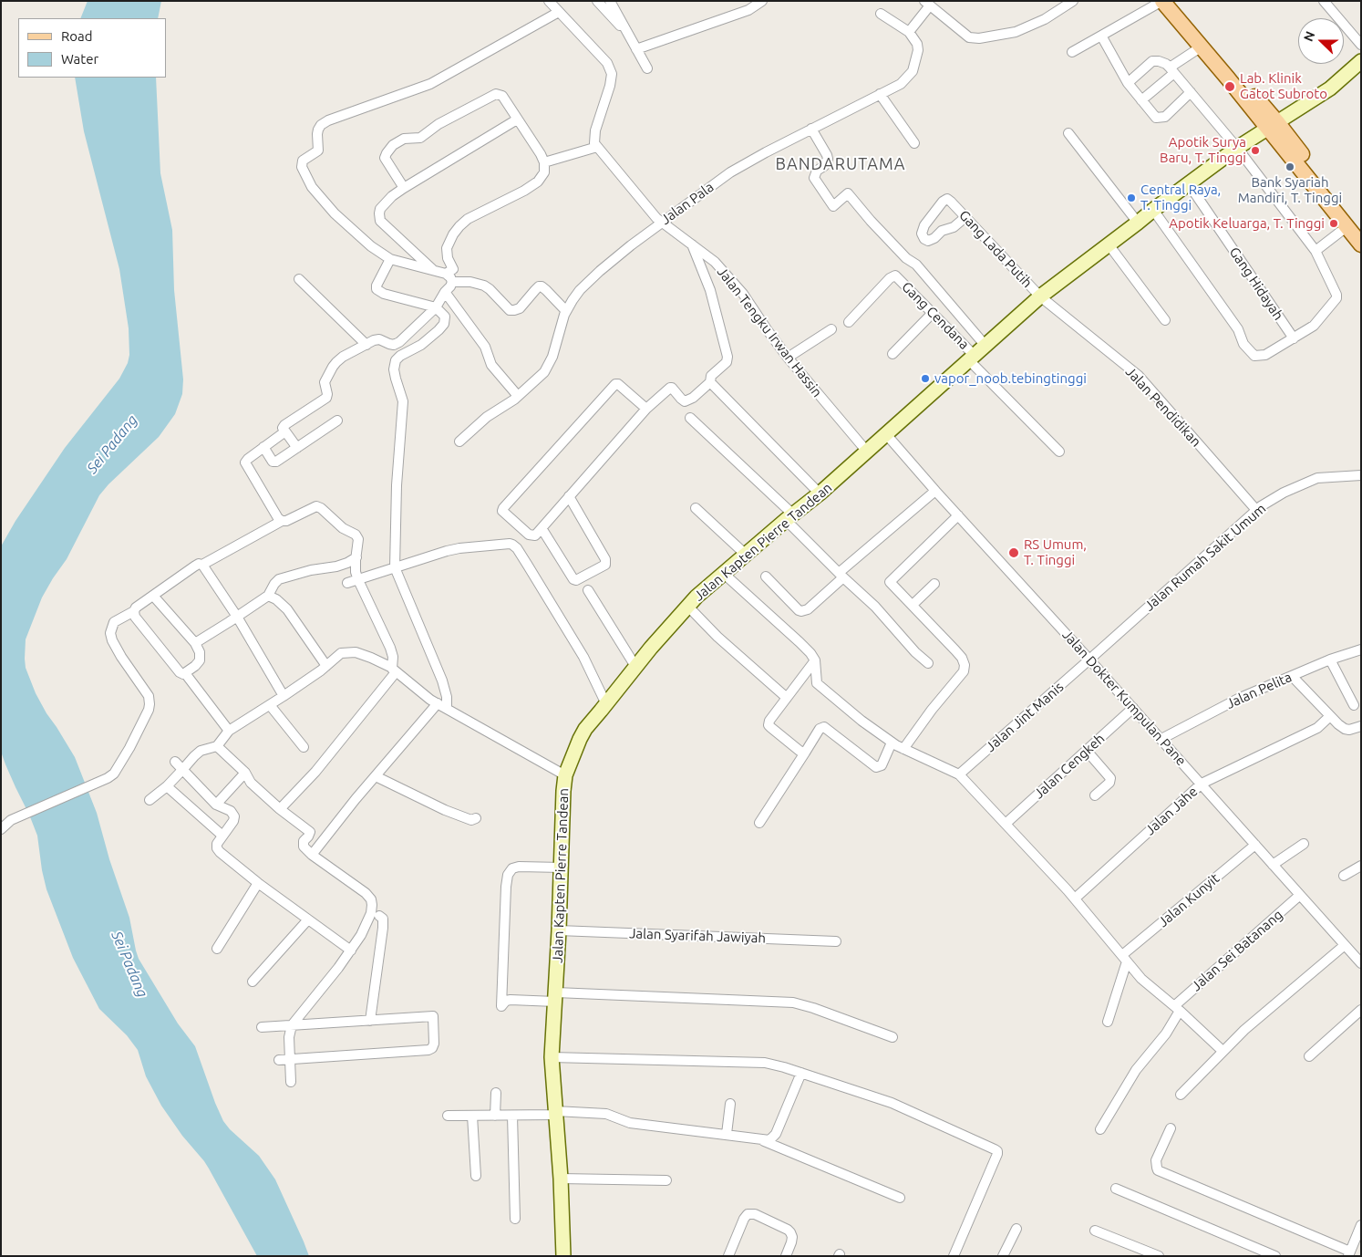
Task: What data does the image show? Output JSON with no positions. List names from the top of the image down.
{
  "streets": {
    "main road": ["Jalan Kapten Pierre Tandean"],
    "street": [
      "Jalan Pala",
      "Gang Lada Putih",
      "Gang Hidayah",
      "Gang Cendana",
      "Jalan Tengku Irwan Hassin",
      "Jalan Pendidikan",
      "Jalan Rumah Sakit Umum",
      "Jalan Pelita",
      "Jalan Dokter Kumpulan Pane",
      "Jalan Jint Manis",
      "Jalan Cengkeh",
      "Jalan Jahe",
      "Jalan Kunyit",
      "Jalan Syarifah Jawiyah",
      "Jalan Sei Batanang"
    ]
  },
  "crossings": [
    ["Jalan Pala", "Jalan Tengku Irwan Hassin"],
    ["Gang Lada Putih", "Jalan Pendidikan"],
    ["Gang Lada Putih", "Jalan Kapten Pierre Tandean"],
    ["Gang Hidayah", "Jalan Kapten Pierre Tandean"],
    ["Gang Cendana", "Jalan Kapten Pierre Tandean"],
    ["Jalan Tengku Irwan Hassin", "Jalan Kapten Pierre Tandean"],
    ["Jalan Pendidikan", "Jalan Kapten Pierre Tandean"],
    ["Jalan Pendidikan", "Jalan Rumah Sakit Umum"],
    ["Jalan Kapten Pierre Tandean", "Jalan Dokter Kumpulan Pane"],
    ["Jalan Kapten Pierre Tandean", "Jalan Syarifah Jawiyah"],
    ["Jalan Rumah Sakit Umum", "Jalan Dokter Kumpulan Pane"],
    ["Jalan Rumah Sakit Umum", "Jalan Jint Manis"],
    ["Jalan Pelita", "Jalan Dokter Kumpulan Pane"],
    ["Jalan Dokter Kumpulan Pane", "Jalan Jint Manis"],
    ["Jalan Dokter Kumpulan Pane", "Jalan Cengkeh"],
    ["Jalan Dokter Kumpulan Pane", "Jalan Jahe"],
    ["Jalan Dokter Kumpulan Pane", "Jalan Kunyit"],
    ["Jalan Dokter Kumpulan Pane", "Jalan Sei Batanang"]
  ],
  "districts": ["BANDARUTAMA"],
  "water": ["Sei Padang"],
  "places": [
    "Lab. Klinik Gatot Subroto",
    "Apotik Surya Baru, T. Tinggi",
    "Bank Syariah Mandiri, T. Tinggi",
    "Central Raya, T. Tinggi",
    "Apotik Keluarga, T. Tinggi",
    "vapor_noob.tebingtinggi",
    "RS Umum, T. Tinggi"
  ],
  "legend": ["Road", "Water"],
  "north": "left"
}
